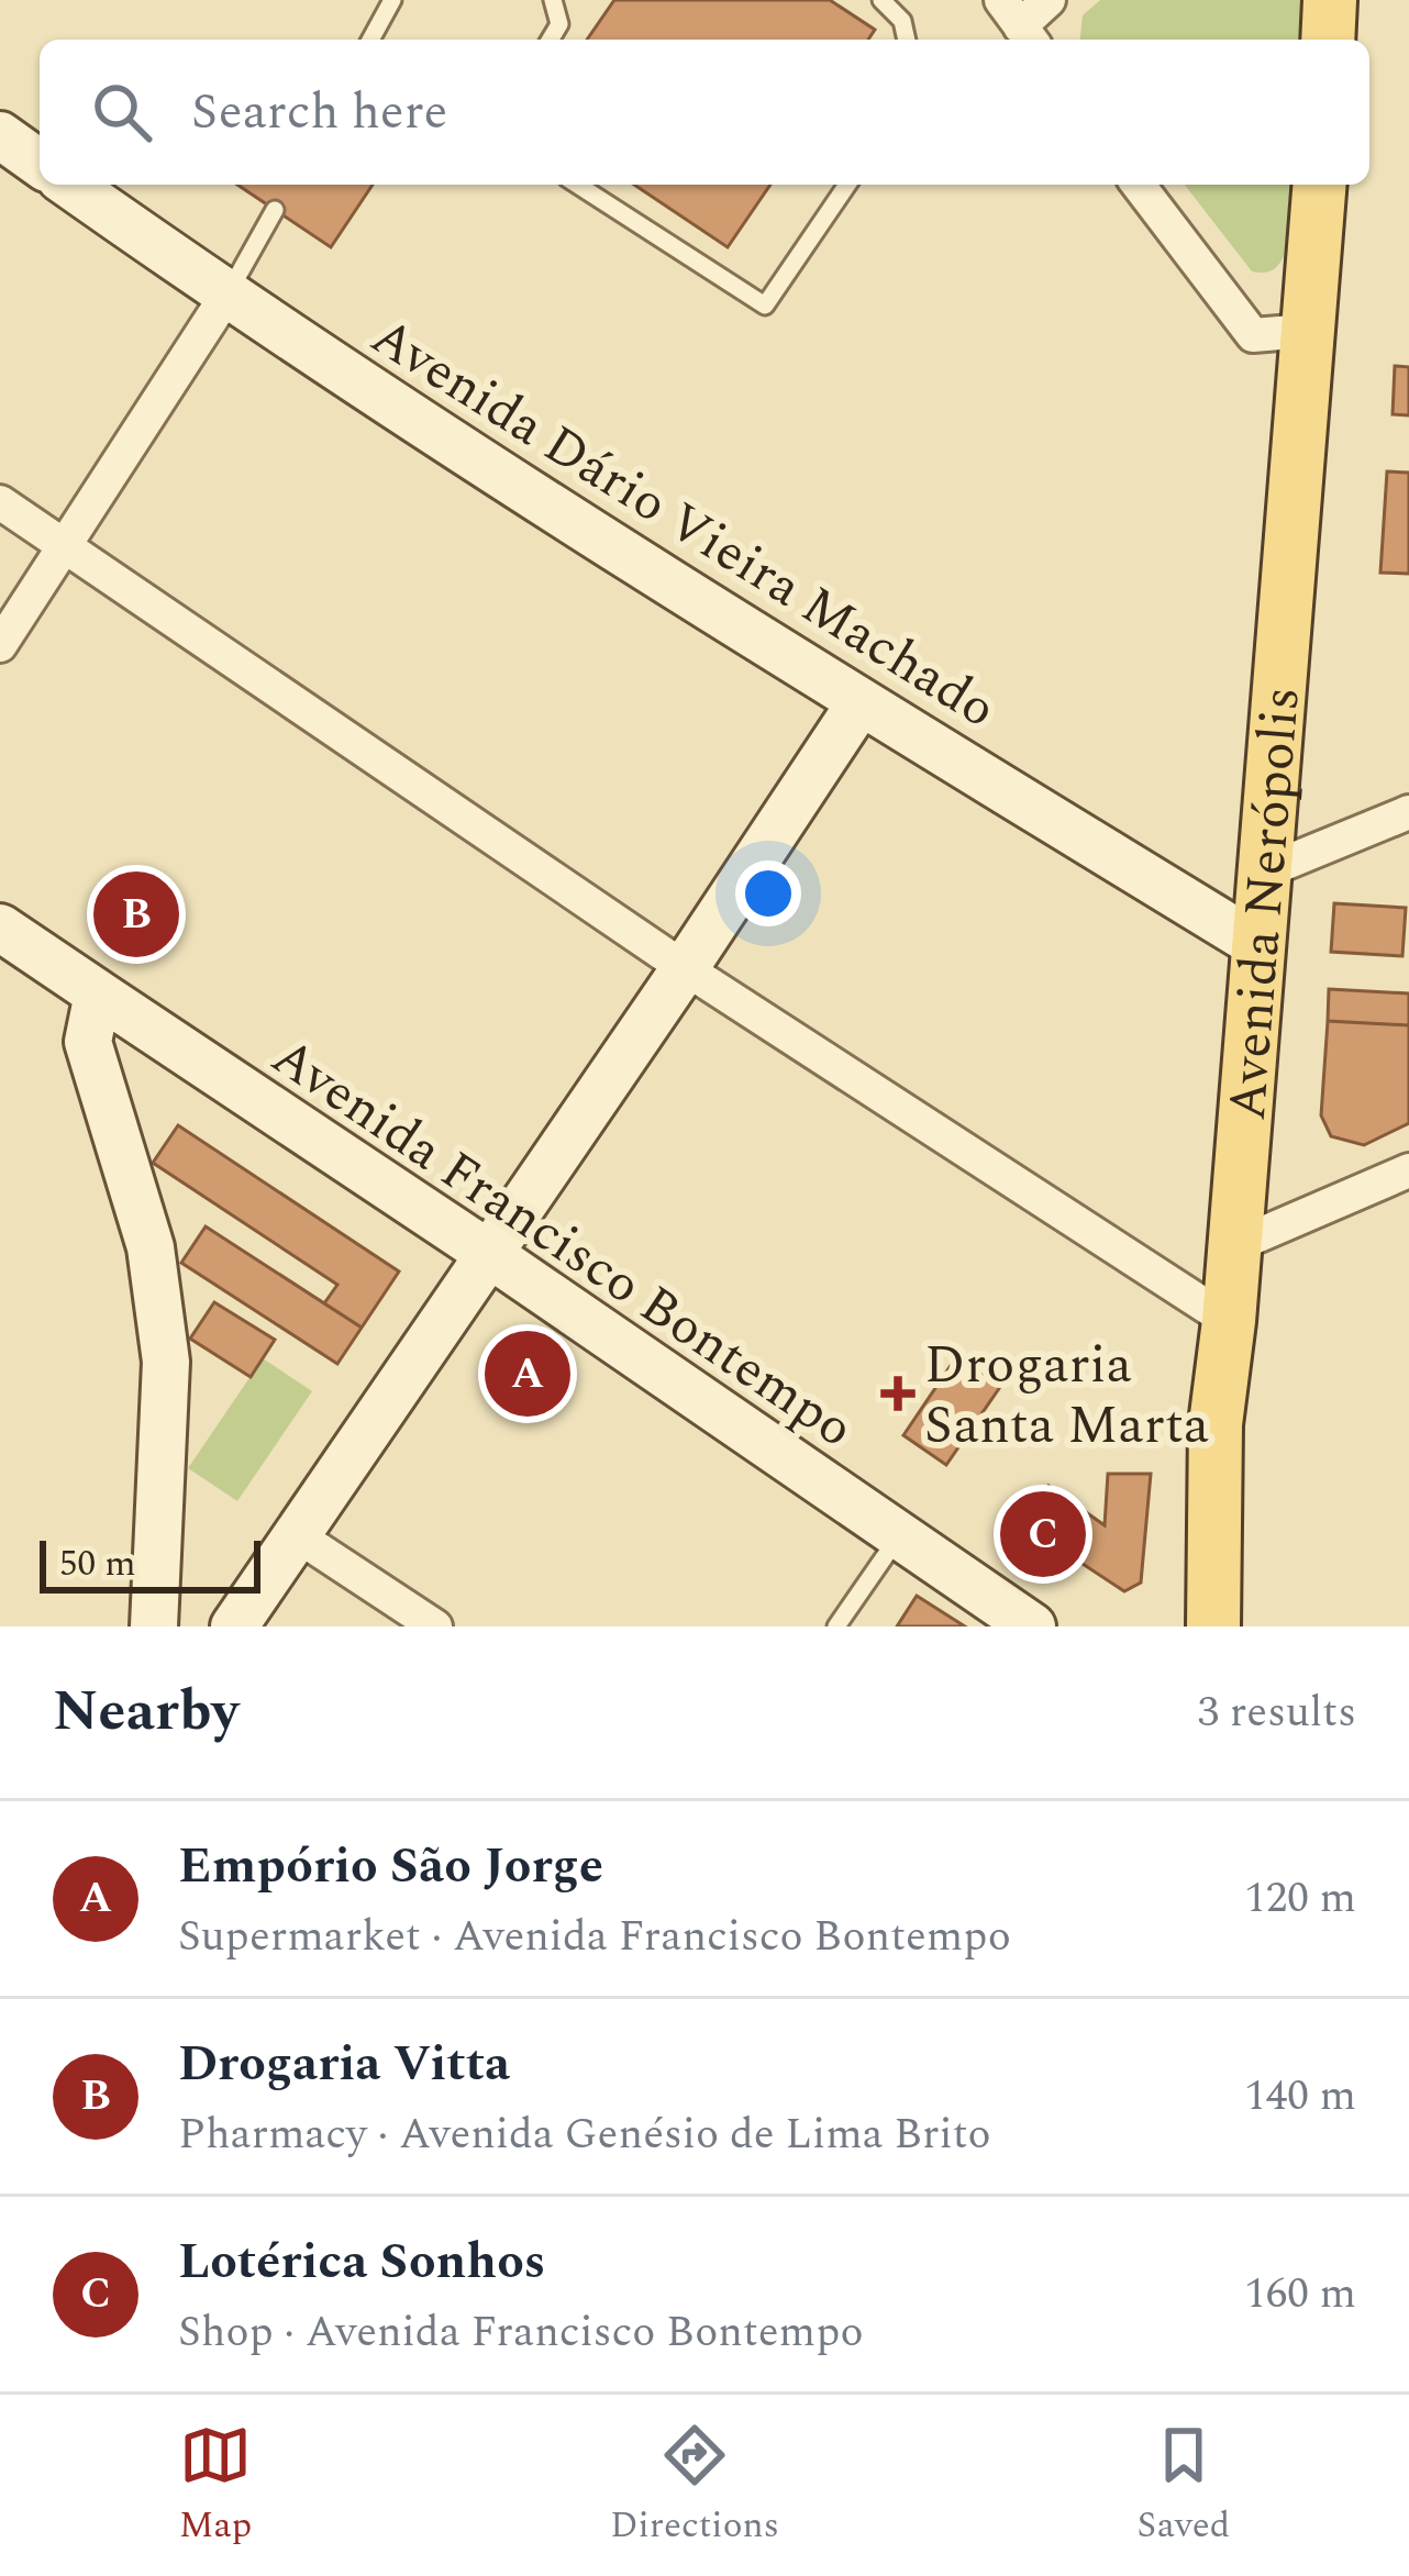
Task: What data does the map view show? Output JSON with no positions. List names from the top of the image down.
{
  "streets": {
    "main road": ["Avenida Nerópolis"],
    "street": ["Avenida Dário Vieira Machado", "Avenida Francisco Bontempo"]
  },
  "crossings": [
    ["Avenida Dário Vieira Machado", "Avenida Nerópolis"]
  ],
  "places": {
    "health": ["Drogaria Santa Marta"]
  },
  "scale_bar": "50 m",
  "page": {
    "search": "Search here",
    "pins": ["B", "A", "C"],
    "scale": "50 m",
    "heading": ["Nearby", "3 results"],
    "list": [
      {
        "mark": "A",
        "name": "Empório São Jorge",
        "note": "Supermarket · Avenida Francisco Bontempo",
        "value": "120 m"
      },
      {
        "mark": "B",
        "name": "Drogaria Vitta",
        "note": "Pharmacy · Avenida Genésio de Lima Brito",
        "value": "140 m"
      },
      {
        "mark": "C",
        "name": "Lotérica Sonhos",
        "note": "Shop · Avenida Francisco Bontempo",
        "value": "160 m"
      }
    ],
    "nav": ["Map", "Directions", "Saved"]
  }
}
